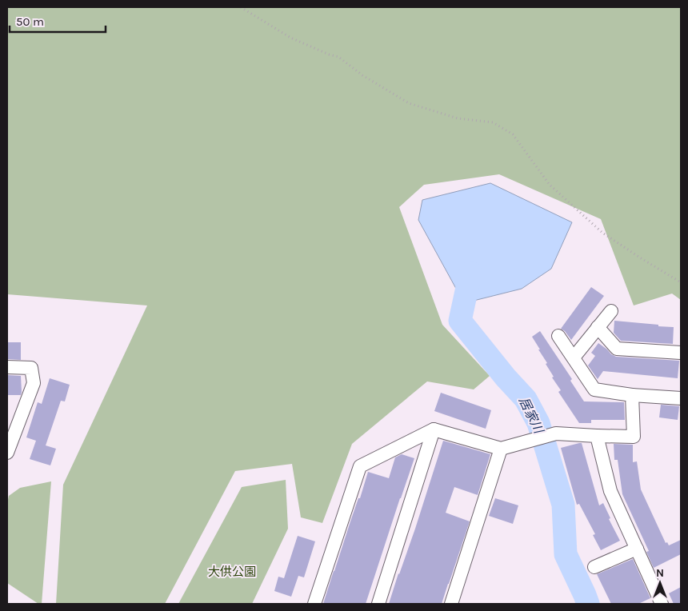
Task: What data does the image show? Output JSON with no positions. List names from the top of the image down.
{
  "water": ["居家川"],
  "parks": ["大供公園"],
  "scale_bar": "50 m",
  "north": "top"
}
